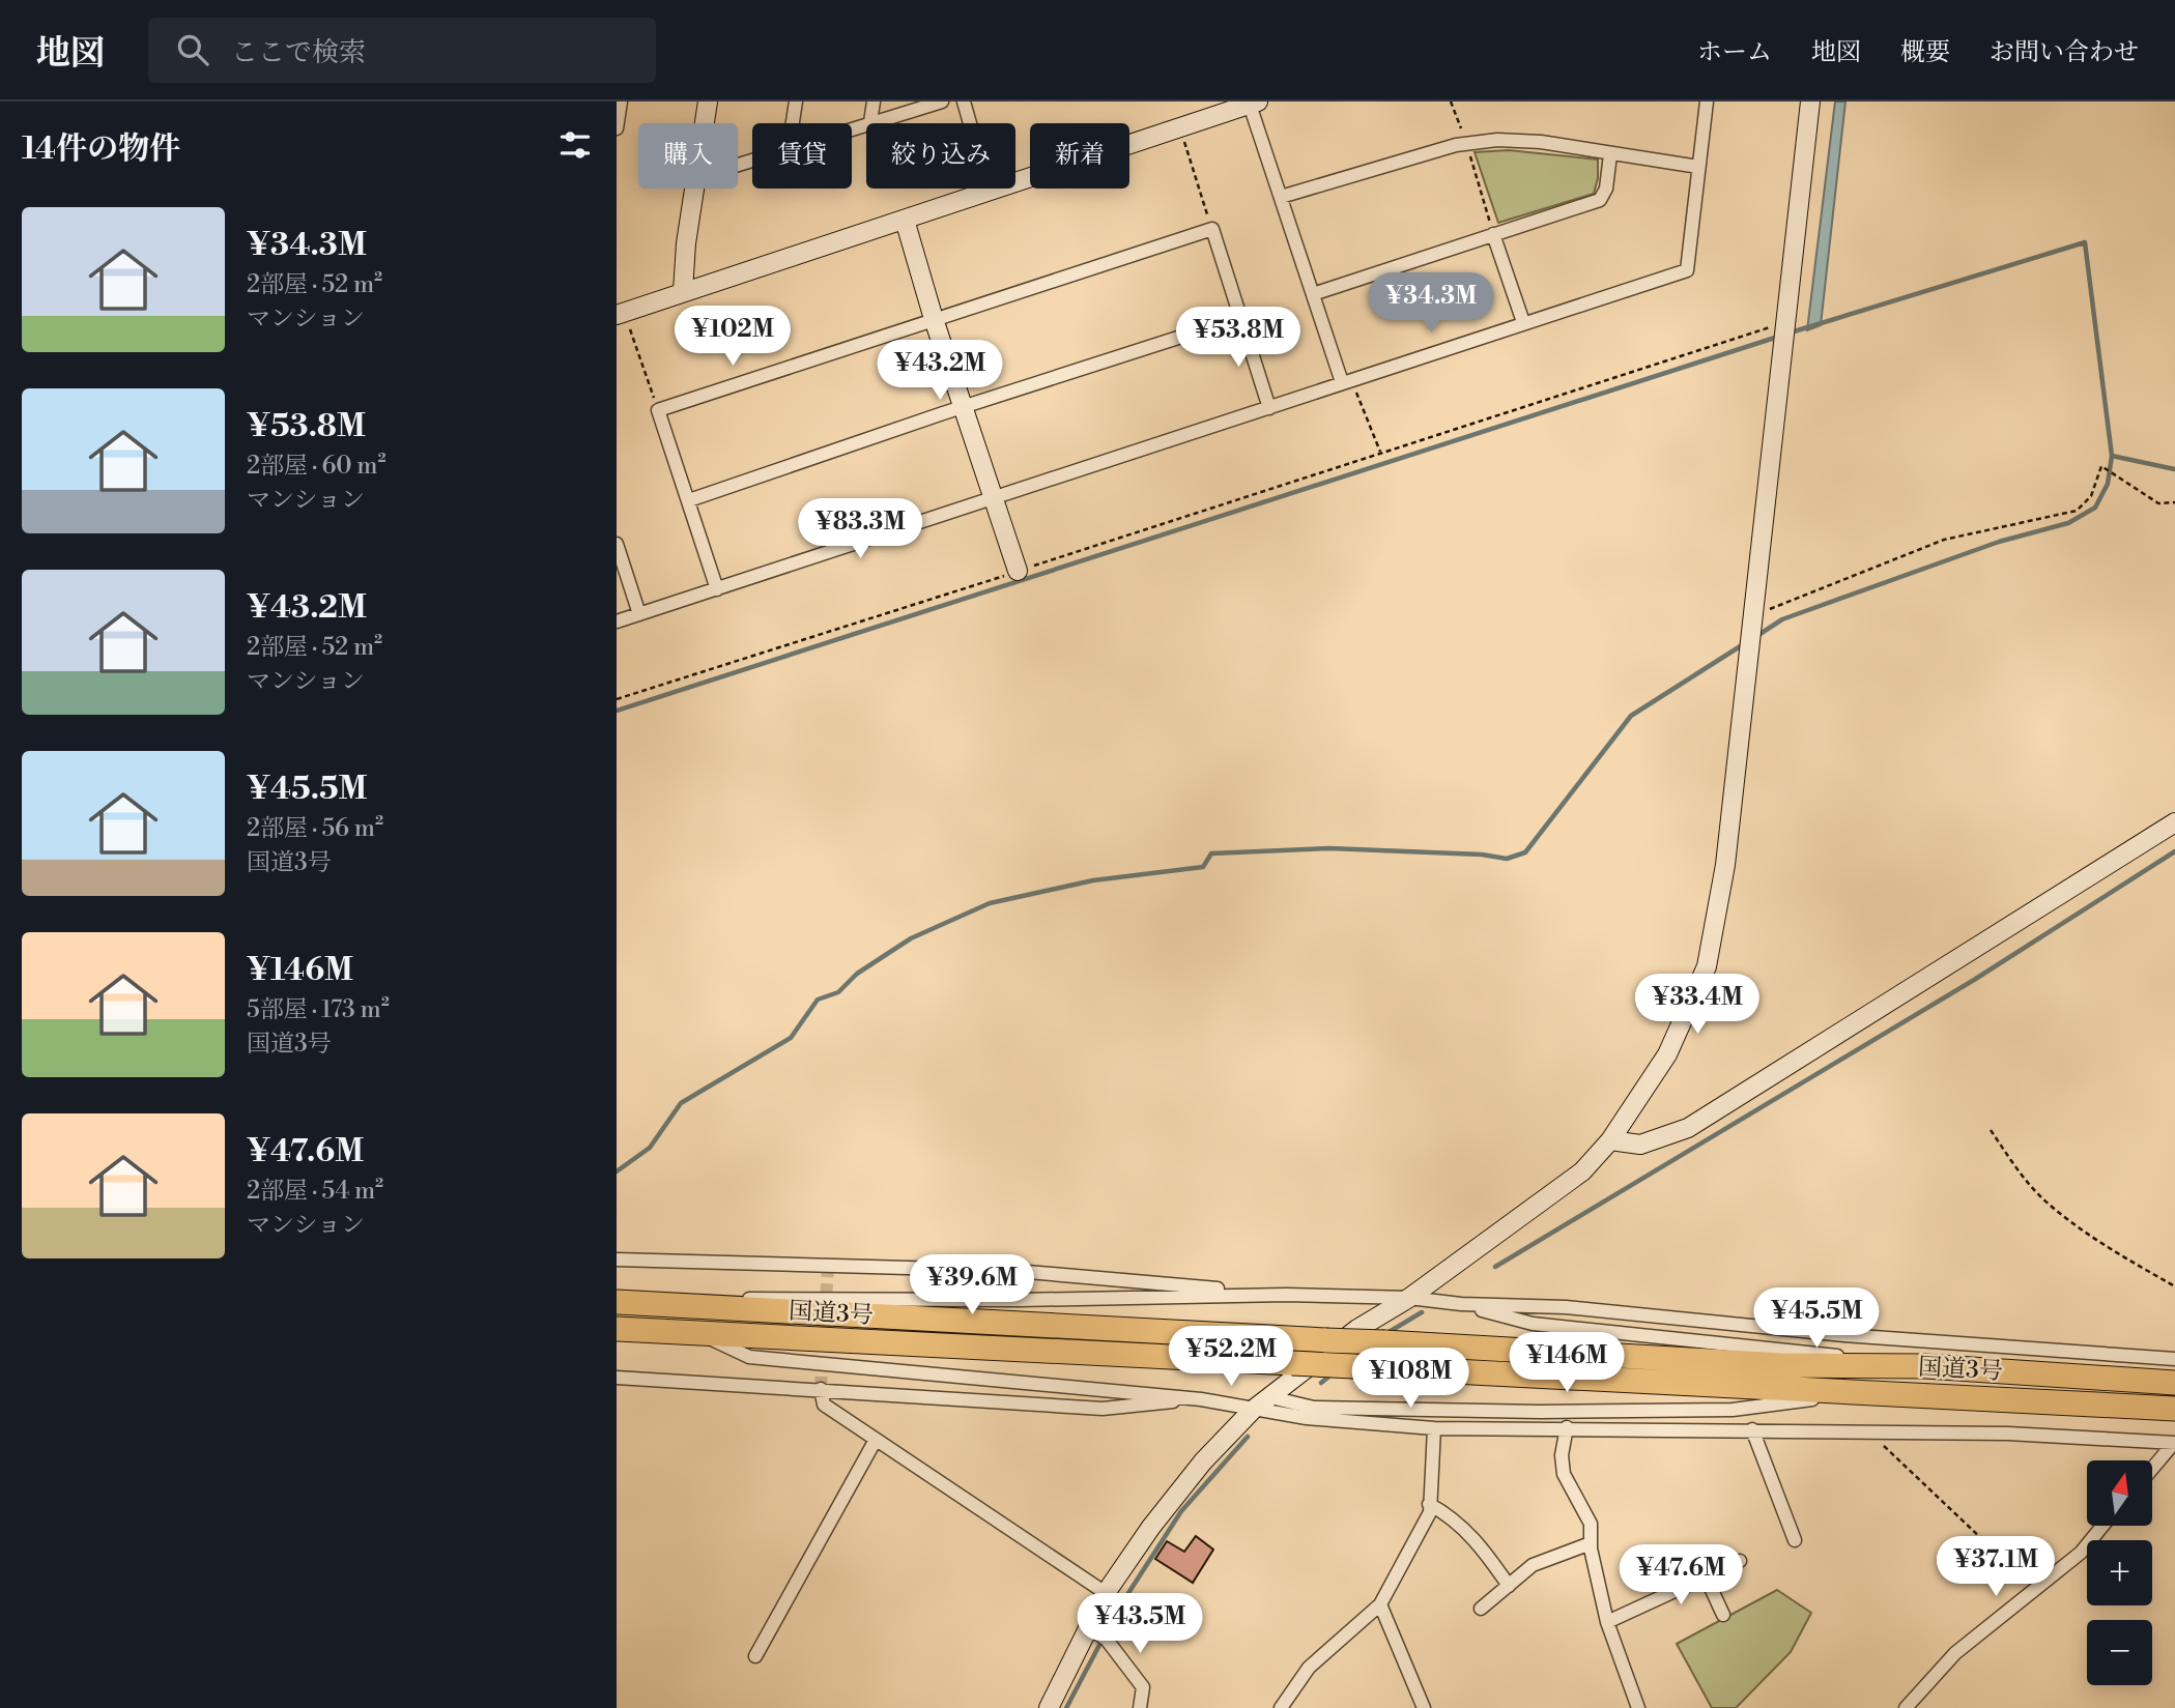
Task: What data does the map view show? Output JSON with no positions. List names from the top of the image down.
{
  "streets": {
    "highway": ["国道3号"]
  },
  "north": "top",
  "page": {
    "header": "地図",
    "search": "ここで検索",
    "nav": [
      "ホーム",
      "地図",
      "概要",
      "お問い合わせ"
    ],
    "heading": "14件の物件",
    "chip": [
      "購入",
      "賃貸",
      "絞り込み",
      "新着"
    ],
    "list": [
      {
        "name": "¥34.3M",
        "note": "2部屋 · 52 m² · マンション"
      },
      {
        "name": "¥53.8M",
        "note": "2部屋 · 60 m² · マンション"
      },
      {
        "name": "¥43.2M",
        "note": "2部屋 · 52 m² · マンション"
      },
      {
        "name": "¥45.5M",
        "note": "2部屋 · 56 m² · 国道3号"
      },
      {
        "name": "¥146M",
        "note": "5部屋 · 173 m² · 国道3号"
      },
      {
        "name": "¥47.6M",
        "note": "2部屋 · 54 m² · マンション"
      }
    ],
    "price": [
      "¥34.3M",
      "¥102M",
      "¥53.8M",
      "¥43.2M",
      "¥83.3M",
      "¥33.4M",
      "¥39.6M",
      "¥45.5M",
      "¥52.2M",
      "¥146M",
      "¥108M",
      "¥37.1M",
      "¥47.6M",
      "¥43.5M"
    ],
    "map_buttons": ["+", "−"]
  }
}
